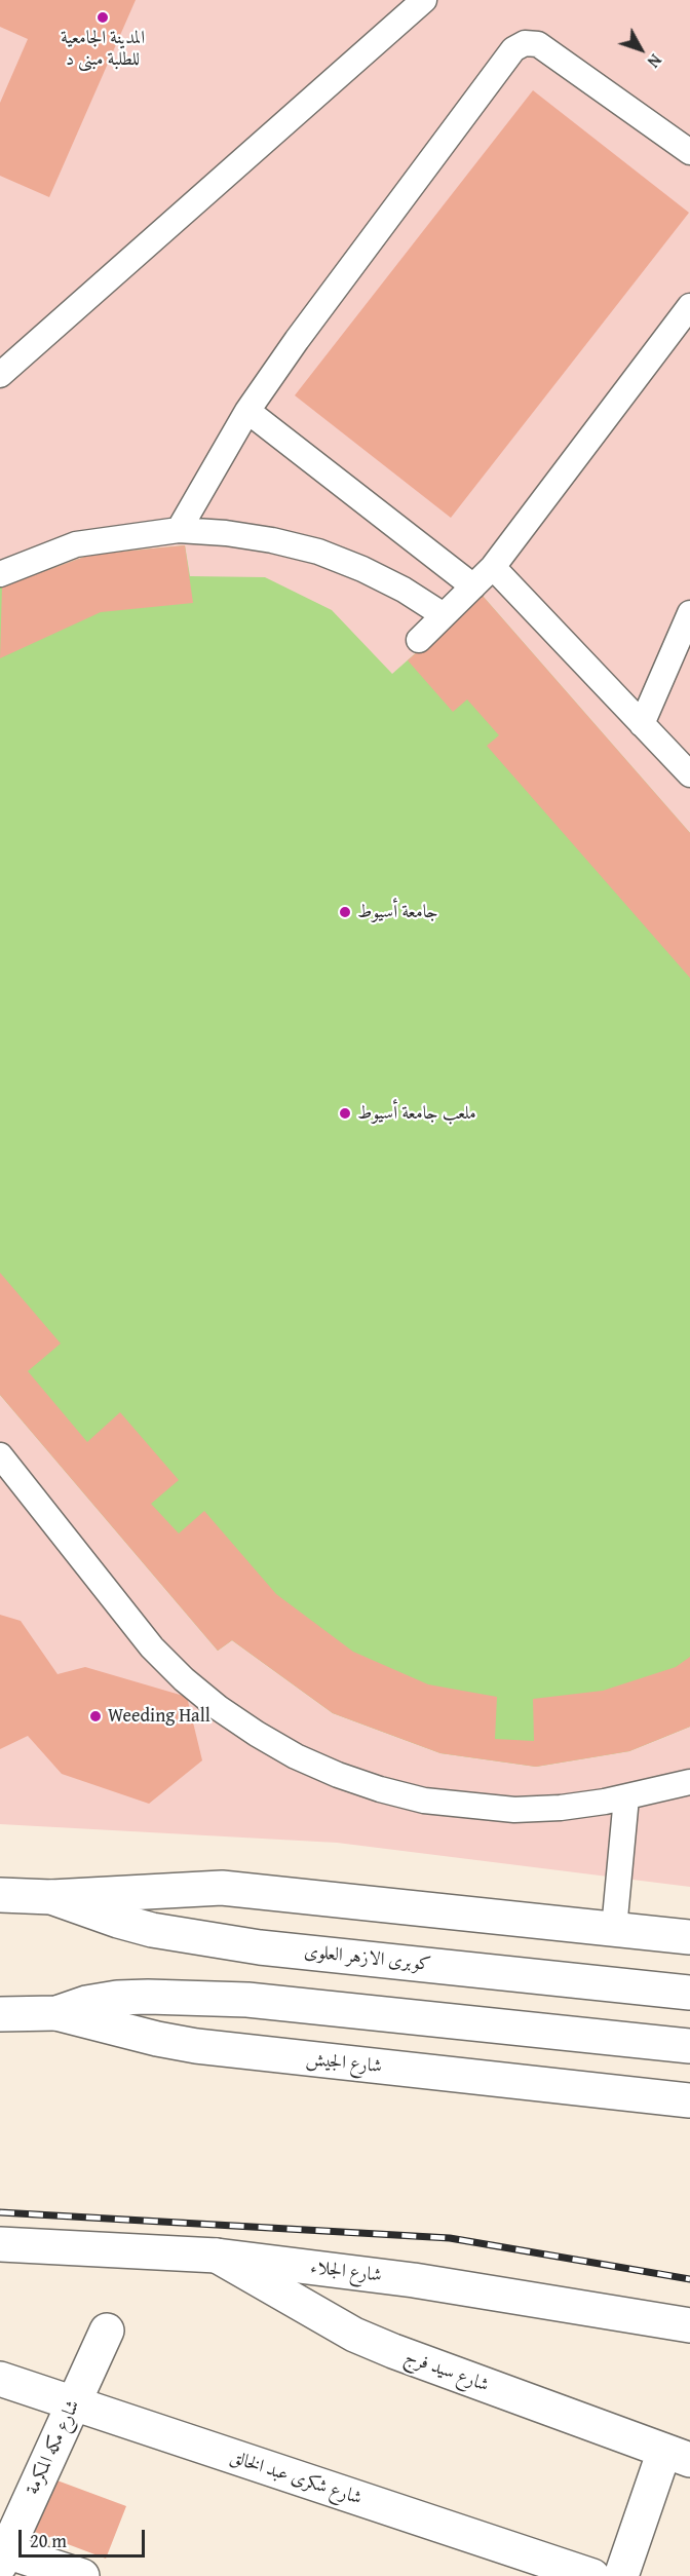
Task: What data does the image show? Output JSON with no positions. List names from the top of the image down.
{
  "streets": {
    "main road": [
      "كوبرى الازهر العلوى",
      "شارع الجيش",
      "شارع الجلاء",
      "شارع سيد فرج",
      "شارع مكه المكرمة",
      "شارع شكرى عبد الخالق"
    ]
  },
  "crossings": [
    ["شارع الجلاء", "شارع سيد فرج"],
    ["شارع مكه المكرمة", "شارع شكرى عبد الخالق"]
  ],
  "places": [
    "المدينة الجامعية للطلبة مبنى د",
    "جامعة أسيوط",
    "ملعب جامعة أسيوط",
    "Weeding Hall"
  ],
  "scale_bar": "20 m",
  "north": "bottom right"
}
